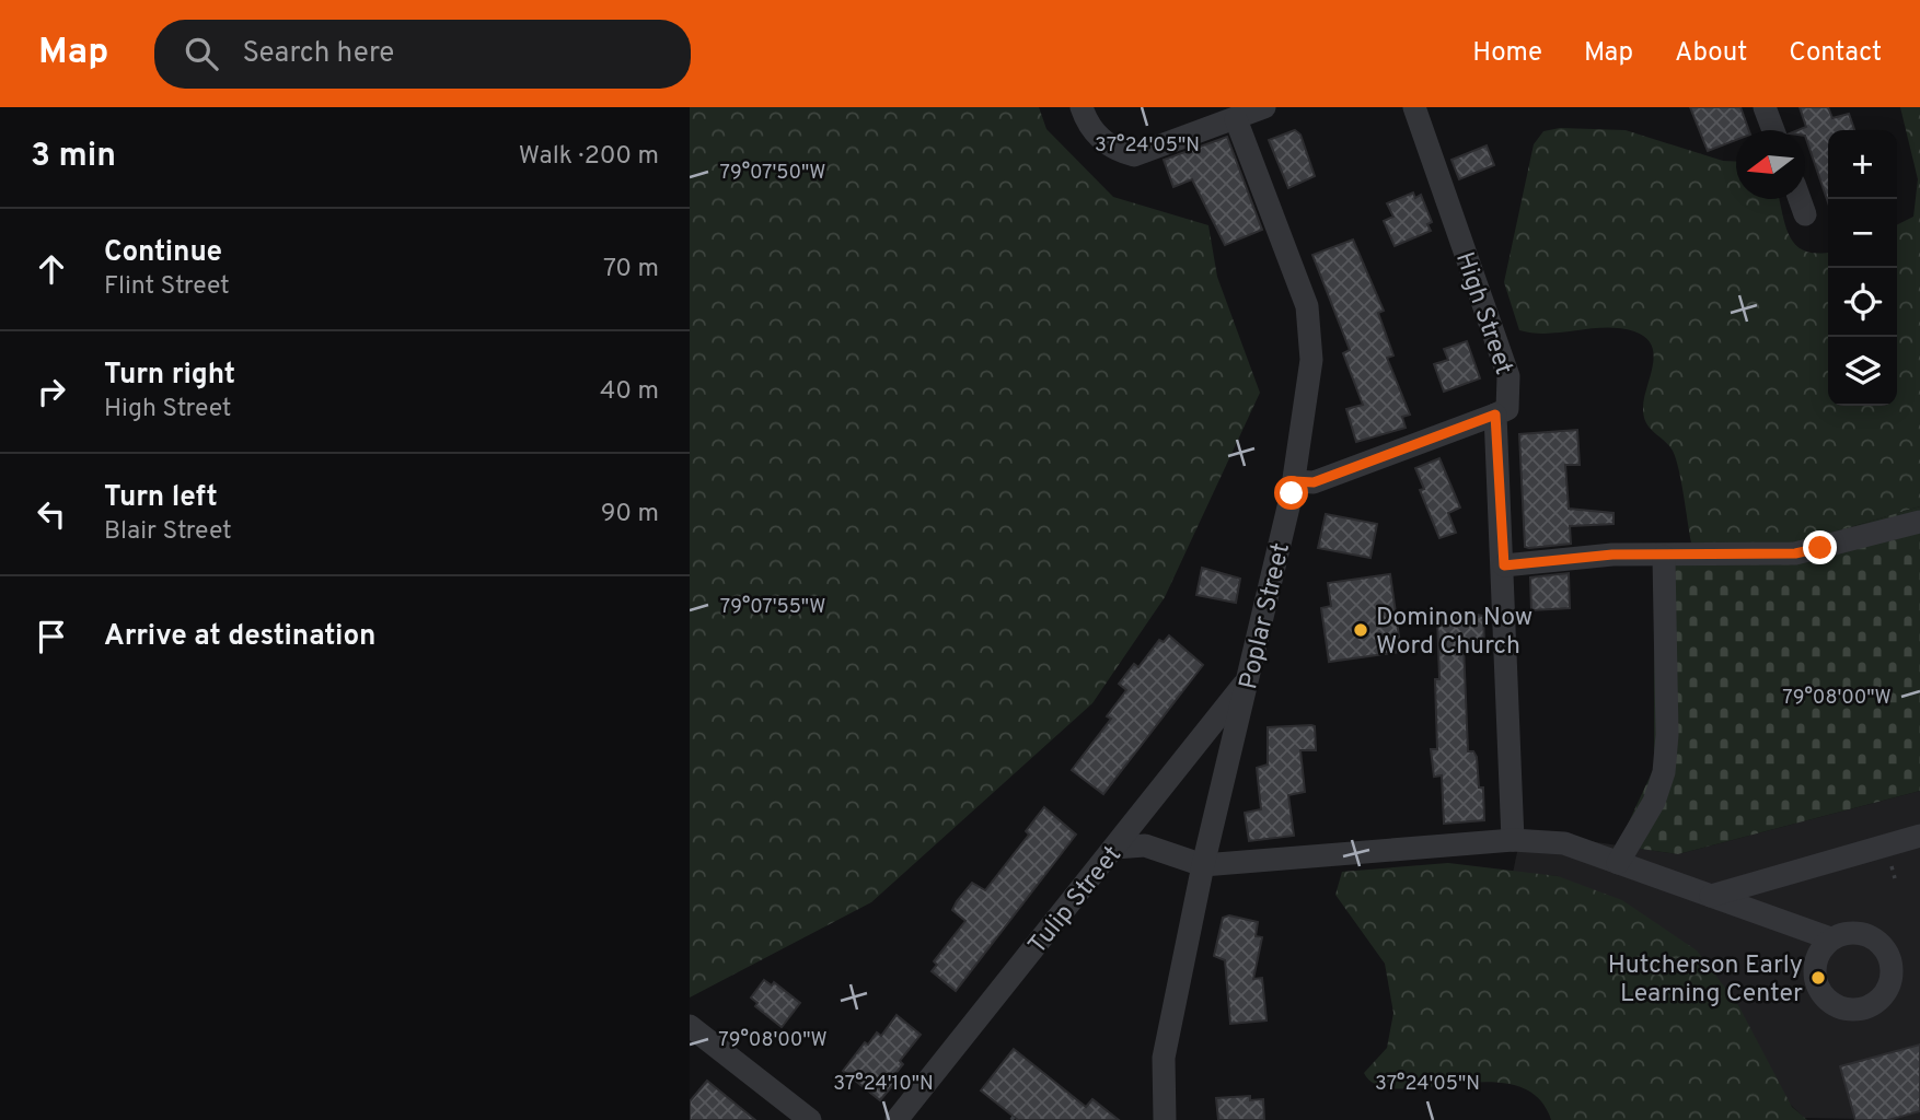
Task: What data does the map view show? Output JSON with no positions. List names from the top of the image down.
{
  "streets": {
    "street": ["High Street", "Poplar Street", "Tulip Street"]
  },
  "crossings": [
    ["Poplar Street", "Tulip Street"]
  ],
  "places": ["Dominon Now Word Church", "Hutcherson Early Learning Center"],
  "north": "left",
  "page": {
    "header": "Map",
    "search": "Search here",
    "nav": [
      "Home",
      "Map",
      "About",
      "Contact"
    ],
    "heading": ["3 min", "Walk · 200 m"],
    "map_buttons": ["+", "−"],
    "list": [
      ["Continue", "Flint Street", "70 m"],
      ["Turn right", "High Street", "40 m"],
      ["Turn left", "Blair Street", "90 m"],
      "Arrive at destination"
    ]
  },
  "coordinates": [
    "37°24'05\"N",
    "79°07'50\"W",
    "79°07'55\"W",
    "79°08'00\"W",
    "37°24'10\"N"
  ]
}
